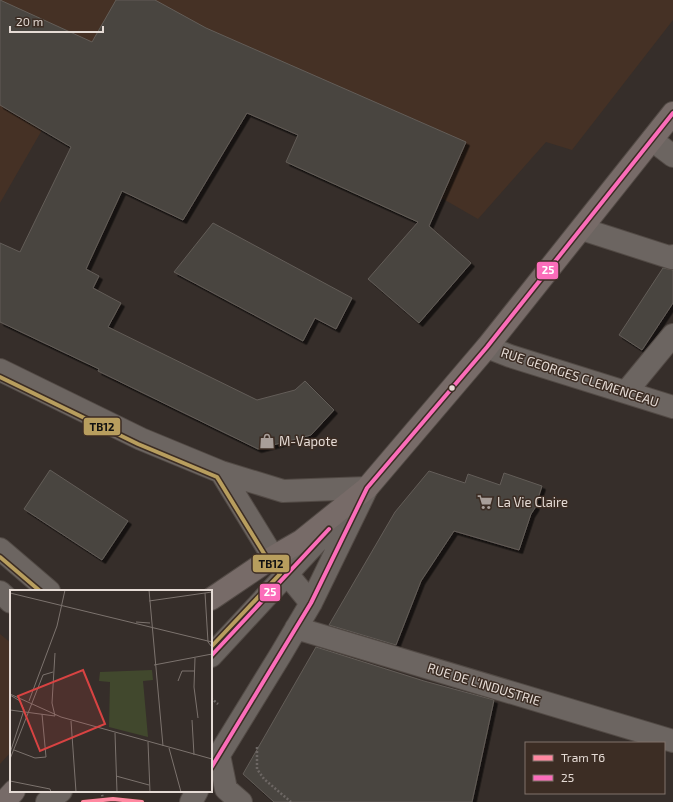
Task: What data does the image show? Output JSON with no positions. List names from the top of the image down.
{
  "streets": {
    "street": ["RUE GEORGES CLEMENCEAU", "RUE DE L'INDUSTRIE"]
  },
  "places": {
    "shop": ["M-Vapote"],
    "supermarket": ["La Vie Claire"]
  },
  "lines": ["transit line 25", "transit line TB12", "tram line T6"],
  "legend": ["Tram T6", "25"],
  "scale_bar": "20 m"
}
